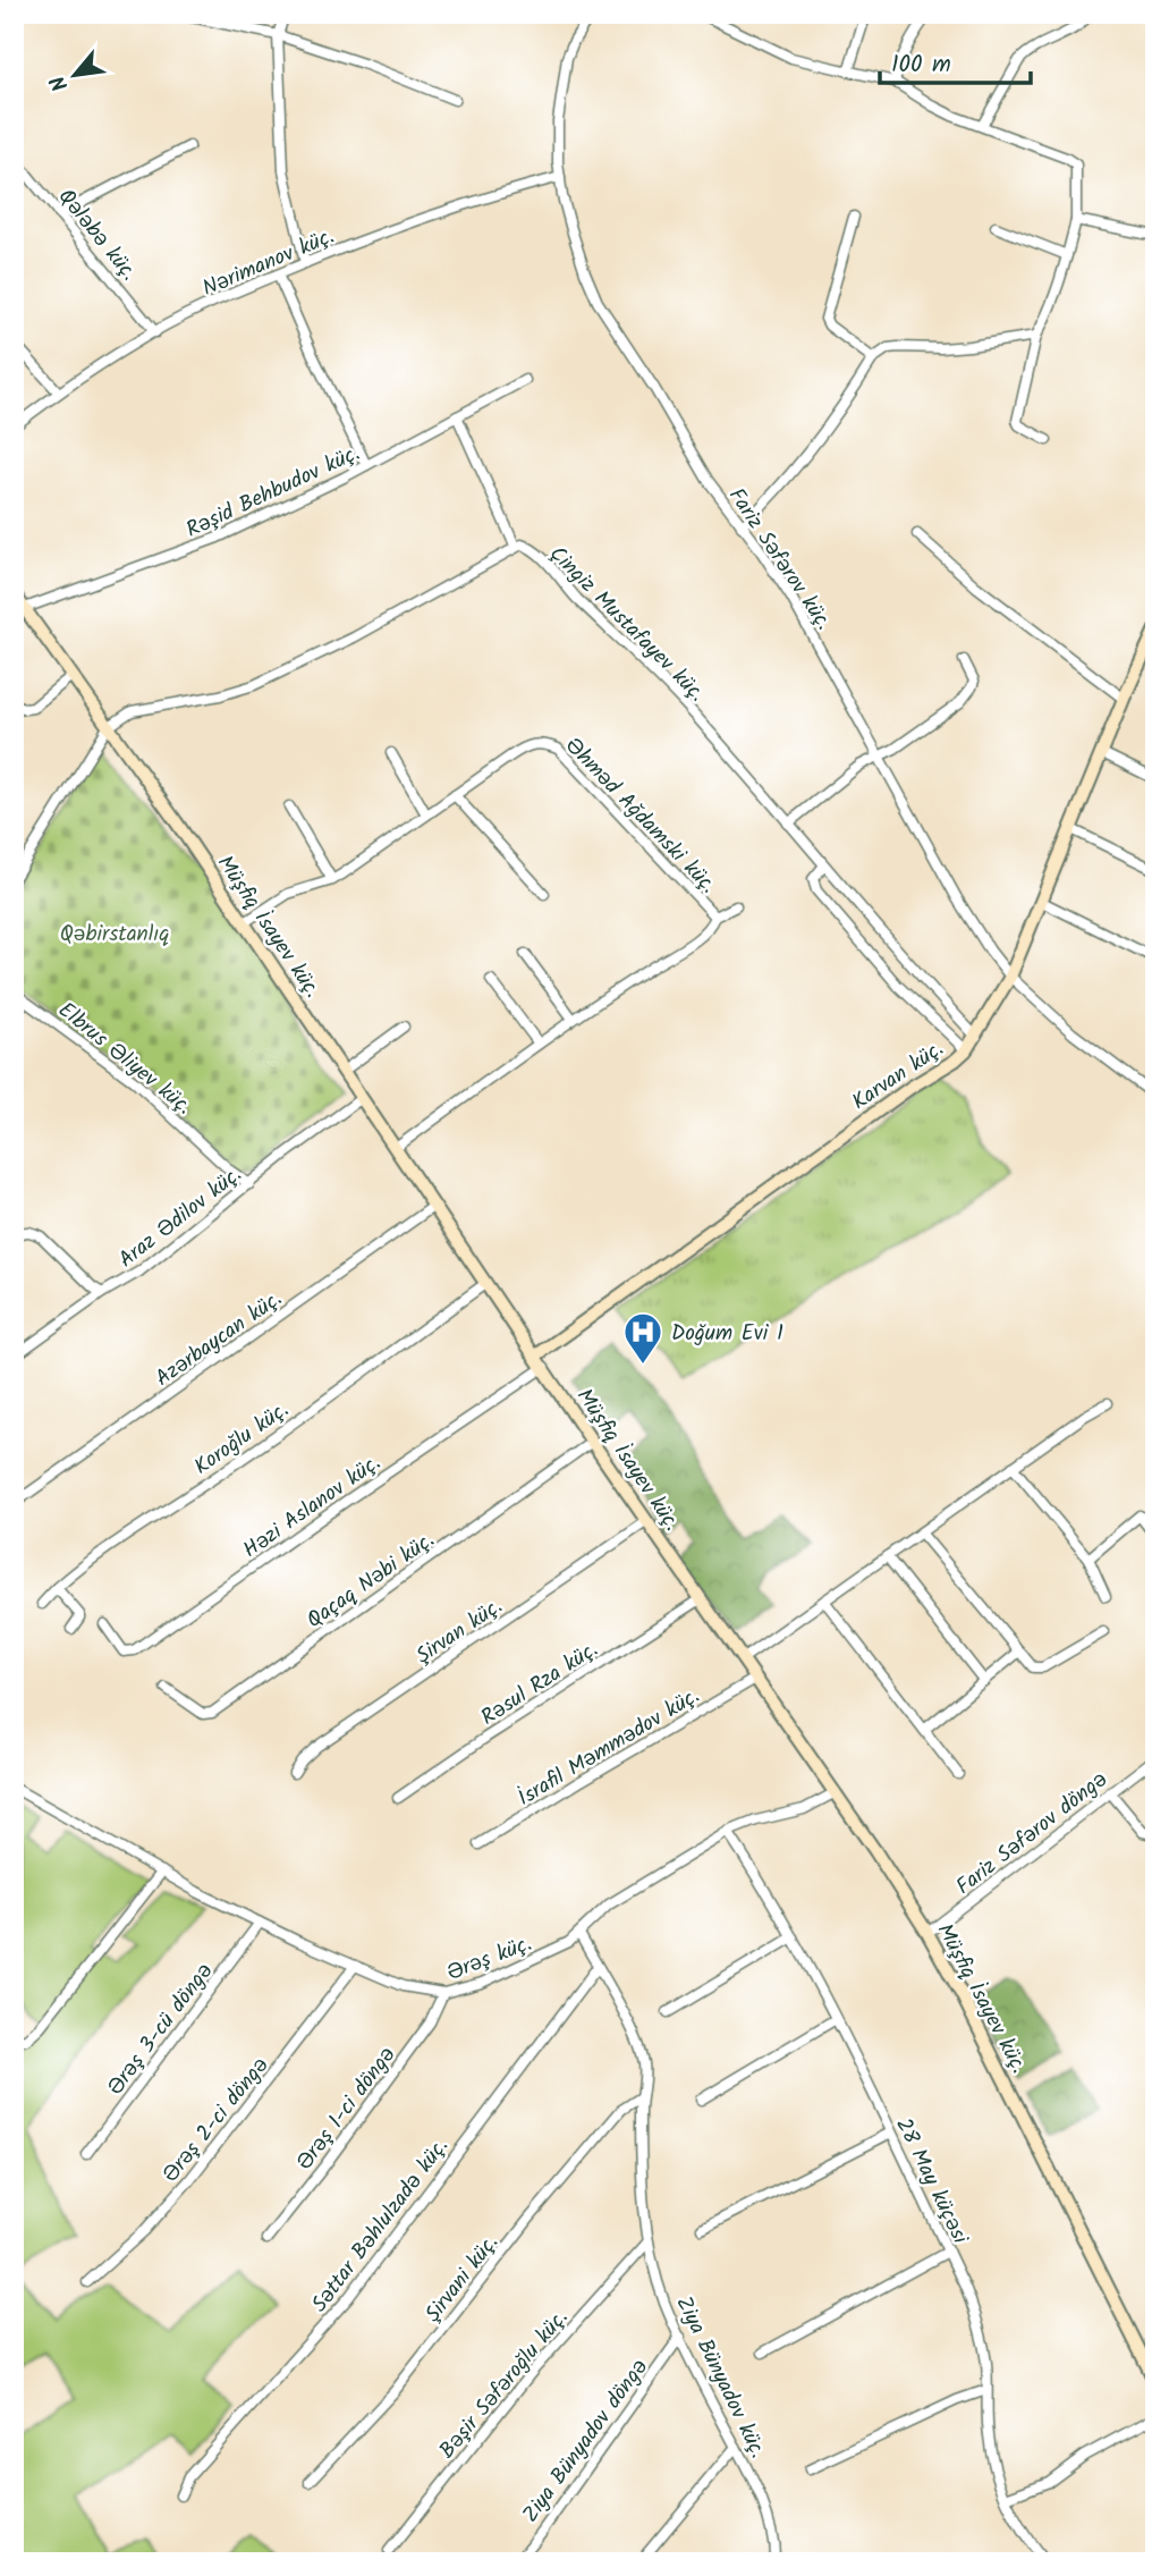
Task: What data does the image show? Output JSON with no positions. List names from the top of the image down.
{
  "streets": {
    "street": [
      "Qələbə küç.",
      "Nərimanov küç.",
      "Rəşid Behbudov küç.",
      "Fariz Səfərov küç.",
      "Çingiz Mustafayev küç.",
      "Əhməd Ağdamski küç.",
      "Müşfiq İsayev küç.",
      "Elbrus Əliyev küç.",
      "Karvan küç.",
      "Araz Ədilov küç.",
      "Azərbaycan küç.",
      "Koroğlu küç.",
      "Həzi Aslanov küç.",
      "Qaçaq Nəbi küç.",
      "Şirvan küç.",
      "Rəsul Rza küç.",
      "İsrafil Məmmədov küç.",
      "Fariz Səfərov döngə",
      "Ərəş küç.",
      "Ərəş 3-cü döngə",
      "Ərəş 1-ci döngə",
      "Ərəş 2-ci döngə",
      "28 May küçəsi",
      "Səttar Bəhlulzadə küç.",
      "Şirvani küç.",
      "Ziya Bünyadov küç.",
      "Bəşir Səfəroğlu küç.",
      "Ziya Bünyadov döngə"
    ]
  },
  "crossings": [
    ["Qələbə küç.", "Nərimanov küç."],
    ["Nərimanov küç.", "Fariz Səfərov küç."],
    ["Rəşid Behbudov küç.", "Müşfiq İsayev küç."],
    ["Fariz Səfərov küç.", "Karvan küç."],
    ["Çingiz Mustafayev küç.", "Müşfiq İsayev küç."],
    ["Çingiz Mustafayev küç.", "Karvan küç."],
    ["Əhməd Ağdamski küç.", "Müşfiq İsayev küç."],
    ["Müşfiq İsayev küç.", "Karvan küç."],
    ["Müşfiq İsayev küç.", "Araz Ədilov küç."],
    ["Müşfiq İsayev küç.", "Azərbaycan küç."],
    ["Müşfiq İsayev küç.", "Koroğlu küç."],
    ["Müşfiq İsayev küç.", "Həzi Aslanov küç."],
    ["Müşfiq İsayev küç.", "Qaçaq Nəbi küç."],
    ["Müşfiq İsayev küç.", "Şirvan küç."],
    ["Müşfiq İsayev küç.", "Rəsul Rza küç."],
    ["Müşfiq İsayev küç.", "İsrafil Məmmədov küç."],
    ["Müşfiq İsayev küç.", "Fariz Səfərov döngə"],
    ["Müşfiq İsayev küç.", "Ərəş küç."],
    ["Elbrus Əliyev küç.", "Araz Ədilov küç."],
    ["Ərəş küç.", "Ərəş 3-cü döngə"],
    ["Ərəş küç.", "Ərəş 1-ci döngə"],
    ["Ərəş küç.", "Ərəş 2-ci döngə"],
    ["Ərəş küç.", "28 May küçəsi"],
    ["Ərəş küç.", "Ziya Bünyadov küç."],
    ["Səttar Bəhlulzadə küç.", "Ziya Bünyadov küç."],
    ["Şirvani küç.", "Ziya Bünyadov küç."],
    ["Ziya Bünyadov küç.", "Bəşir Səfəroğlu küç."],
    ["Ziya Bünyadov küç.", "Ziya Bünyadov döngə"]
  ],
  "parks": ["Qəbirstanlıq"],
  "places": {
    "hospital": ["Doğum Evi 1"]
  },
  "scale_bar": "100 m",
  "north": "bottom left"
}
